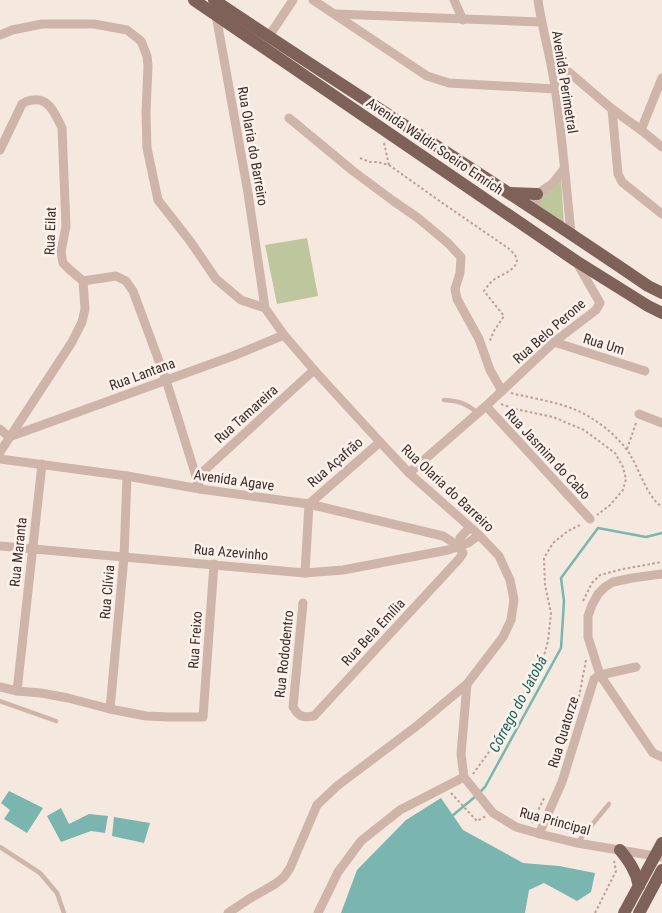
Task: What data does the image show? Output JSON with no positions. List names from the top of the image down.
{
  "streets": {
    "main road": ["Avenida Waldir Soeiro Emrich"],
    "street": [
      "Avenida Perimetral",
      "Rua Olaria do Barreiro",
      "Rua Eilat",
      "Rua Belo Perone",
      "Rua Um",
      "Rua Lantana",
      "Rua Tamareira",
      "Rua Jasmim do Cabo",
      "Rua Açafrão",
      "Avenida Agave",
      "Rua Maranta",
      "Rua Azevinho",
      "Rua Clívia",
      "Rua Bela Emília",
      "Rua Freixo",
      "Rua Rododentro",
      "Rua Quatorze",
      "Rua Principal"
    ]
  },
  "crossings": [
    ["Avenida Perimetral", "Avenida Waldir Soeiro Emrich"],
    ["Rua Olaria do Barreiro", "Avenida Waldir Soeiro Emrich"],
    ["Rua Olaria do Barreiro", "Rua Belo Perone"],
    ["Rua Olaria do Barreiro", "Rua Lantana"],
    ["Rua Olaria do Barreiro", "Rua Tamareira"],
    ["Rua Olaria do Barreiro", "Rua Açafrão"],
    ["Rua Olaria do Barreiro", "Rua Azevinho"],
    ["Avenida Waldir Soeiro Emrich", "Rua Belo Perone"],
    ["Rua Belo Perone", "Rua Um"],
    ["Rua Belo Perone", "Rua Jasmim do Cabo"],
    ["Rua Açafrão", "Avenida Agave"],
    ["Avenida Agave", "Rua Maranta"],
    ["Avenida Agave", "Rua Azevinho"],
    ["Avenida Agave", "Rua Clívia"],
    ["Avenida Agave", "Rua Bela Emília"],
    ["Rua Maranta", "Rua Azevinho"],
    ["Rua Azevinho", "Rua Clívia"],
    ["Rua Azevinho", "Rua Bela Emília"],
    ["Rua Azevinho", "Rua Freixo"],
    ["Rua Clívia", "Rua Freixo"],
    ["Rua Bela Emília", "Rua Rododentro"],
    ["Rua Quatorze", "Rua Principal"]
  ],
  "water": ["Córrego do Jatobá"]
}
